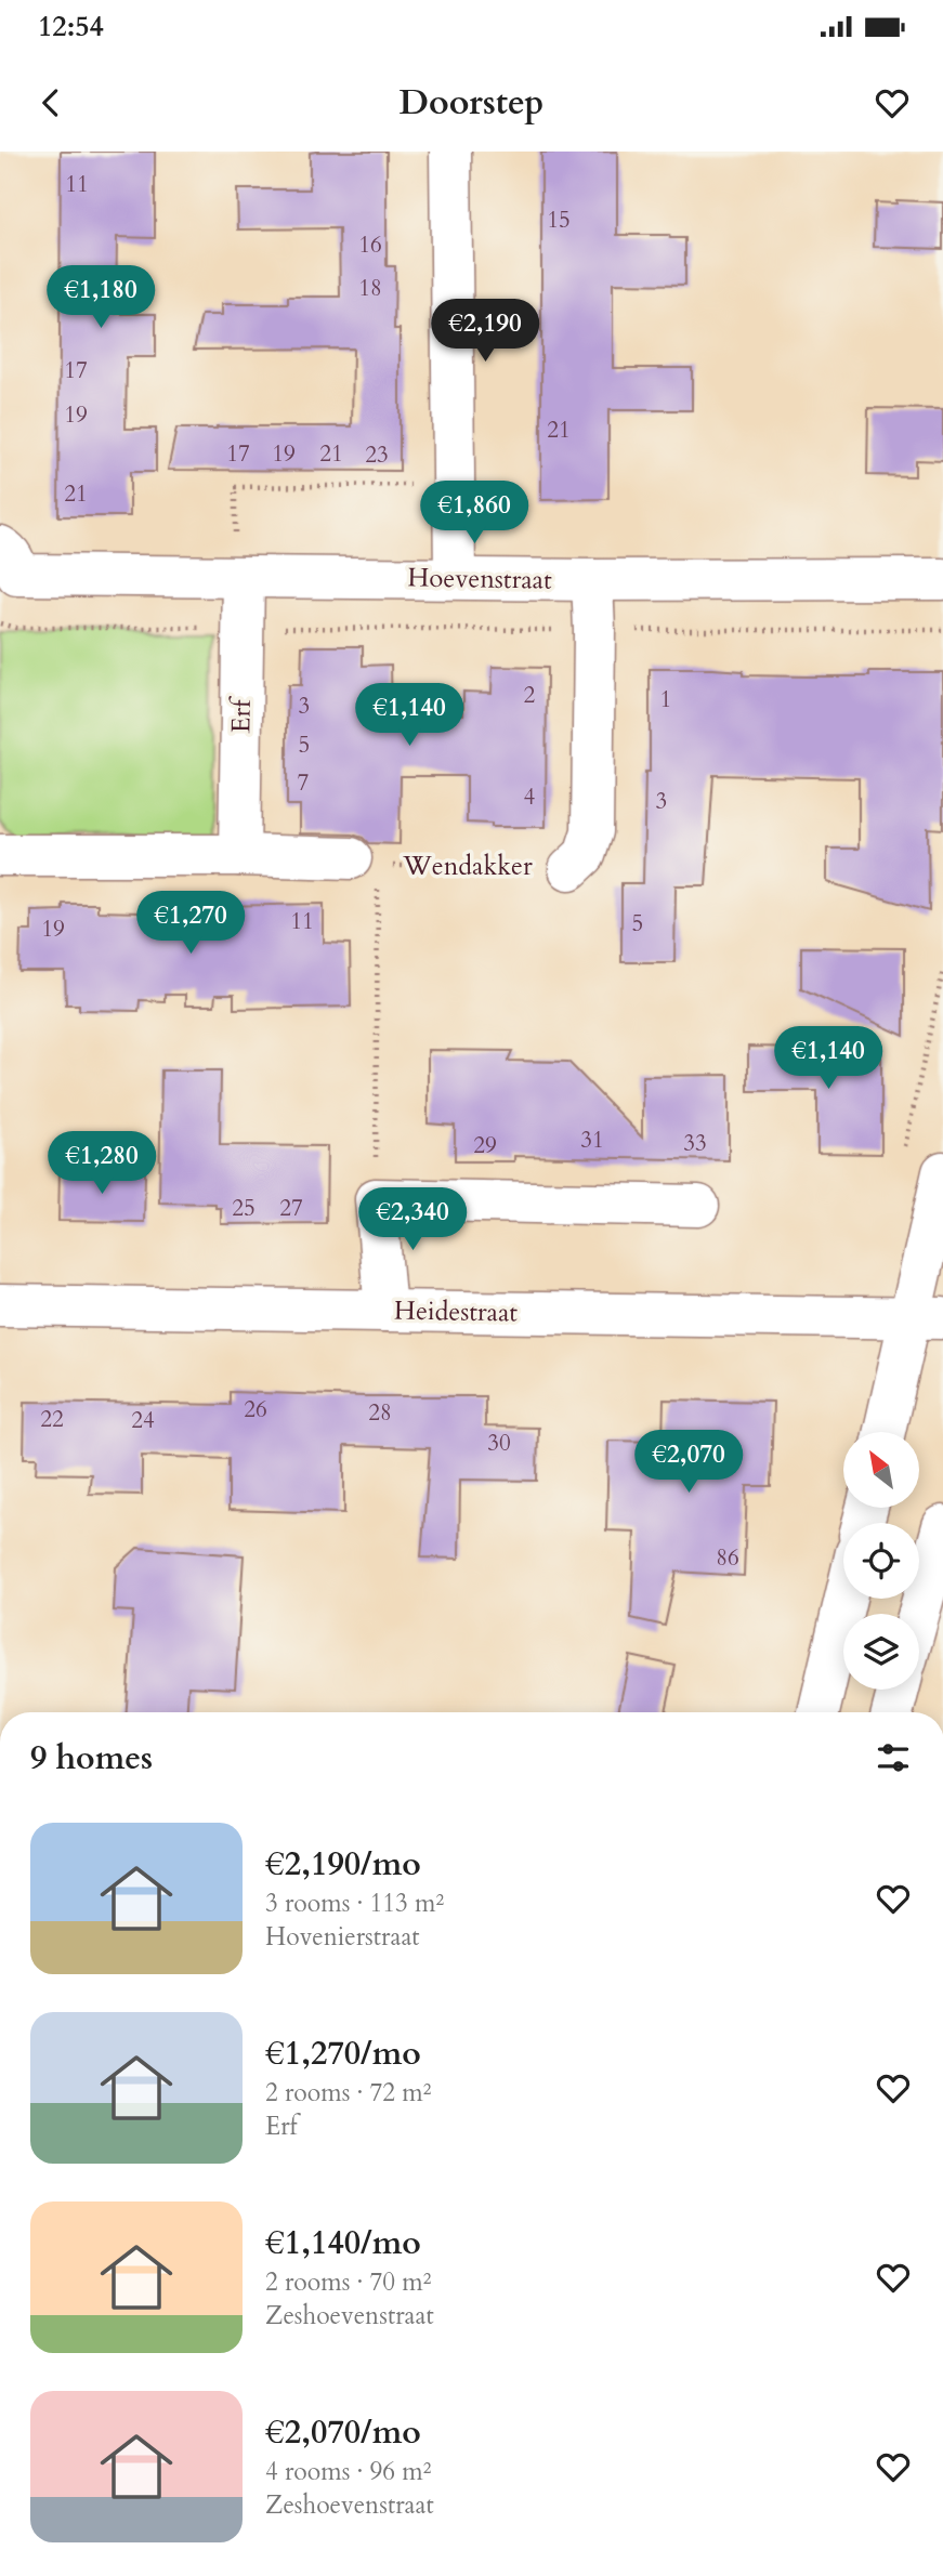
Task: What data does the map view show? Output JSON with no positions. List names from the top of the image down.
{
  "streets": {
    "street": [
      "Hoevenstraat",
      "Erf",
      "Wendakker",
      "Heidestraat"
    ]
  },
  "crossings": [
    ["Hoevenstraat", "Erf"],
    ["Hoevenstraat", "Wendakker"]
  ],
  "house_numbers": [
    "11",
    "15",
    "16",
    "18",
    "17",
    "19",
    "21",
    "17",
    "19",
    "21",
    "23",
    "21",
    "2",
    "1",
    "3",
    "5",
    "7",
    "4",
    "3",
    "11",
    "5",
    "19",
    "31",
    "33",
    "29",
    "25",
    "27",
    "26",
    "28",
    "22",
    "24",
    "30",
    "86"
  ],
  "north": "top left",
  "page": {
    "status": "12:54",
    "header": "Doorstep",
    "price": [
      "€1,180",
      "€2,190",
      "€1,860",
      "€1,140",
      "€1,270",
      "€1,140",
      "€1,280",
      "€2,340",
      "€2,070"
    ],
    "heading": "9 homes",
    "list": [
      {
        "name": "€2,190/mo",
        "note": "3 rooms · 113 m² · Hovenierstraat"
      },
      {
        "name": "€1,270/mo",
        "note": "2 rooms · 72 m² · Erf"
      },
      {
        "name": "€1,140/mo",
        "note": "2 rooms · 70 m² · Zeshoevenstraat"
      },
      {
        "name": "€2,070/mo",
        "note": "4 rooms · 96 m² · Zeshoevenstraat"
      }
    ]
  }
}
